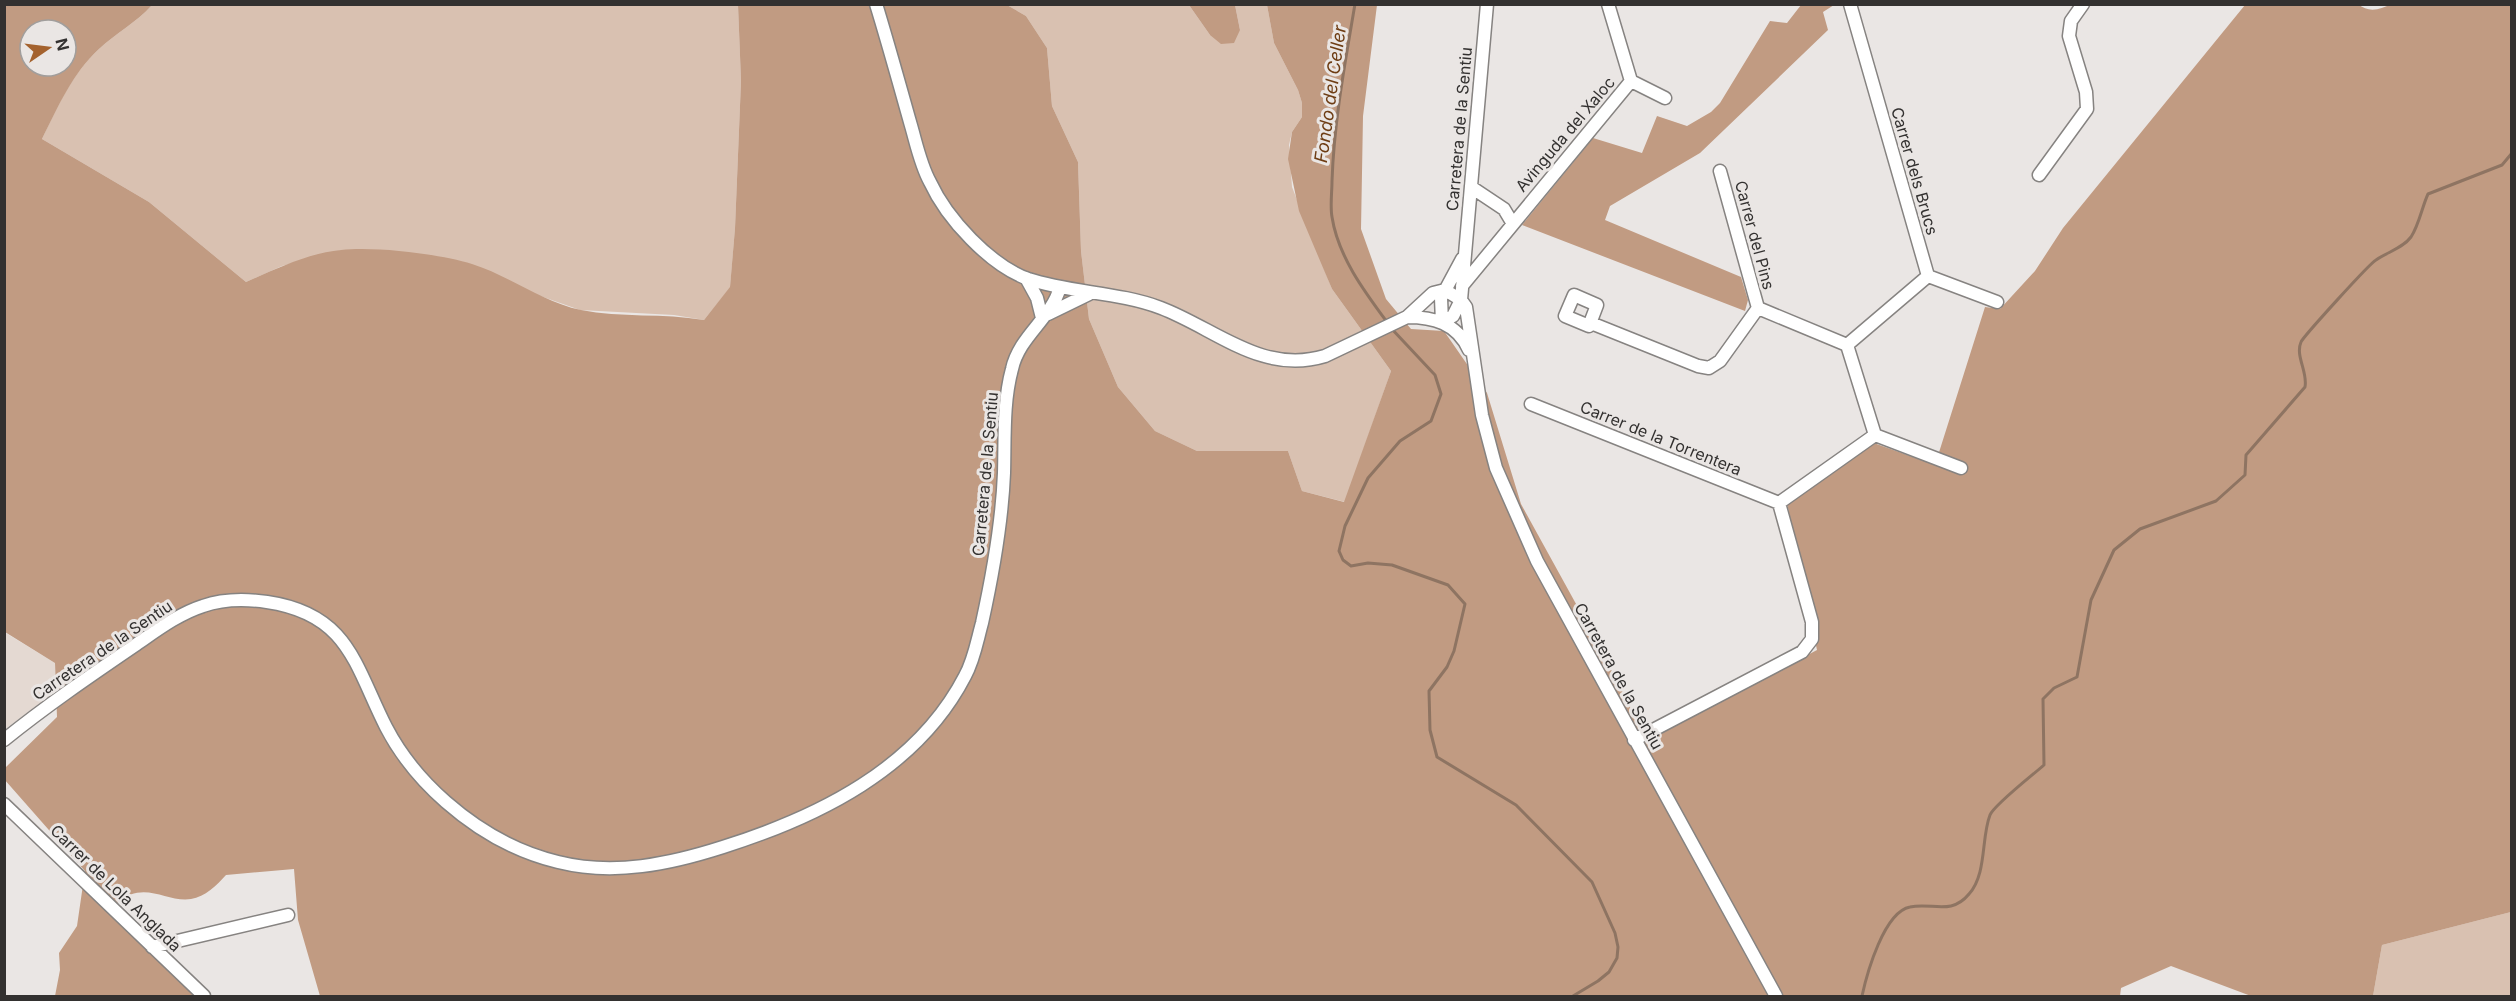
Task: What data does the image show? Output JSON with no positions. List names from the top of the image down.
{
  "streets": {
    "street": [
      "Carretera de la Sentiu",
      "Avinguda del Xaloc",
      "Carrer dels Brucs",
      "Carrer del Pins",
      "Carrer de la Torrentera",
      "Carrer de Lola Anglada"
    ]
  },
  "crossings": [
    ["Carretera de la Sentiu", "Avinguda del Xaloc"]
  ],
  "water": ["Fondo del Celler"],
  "north": "right"
}
